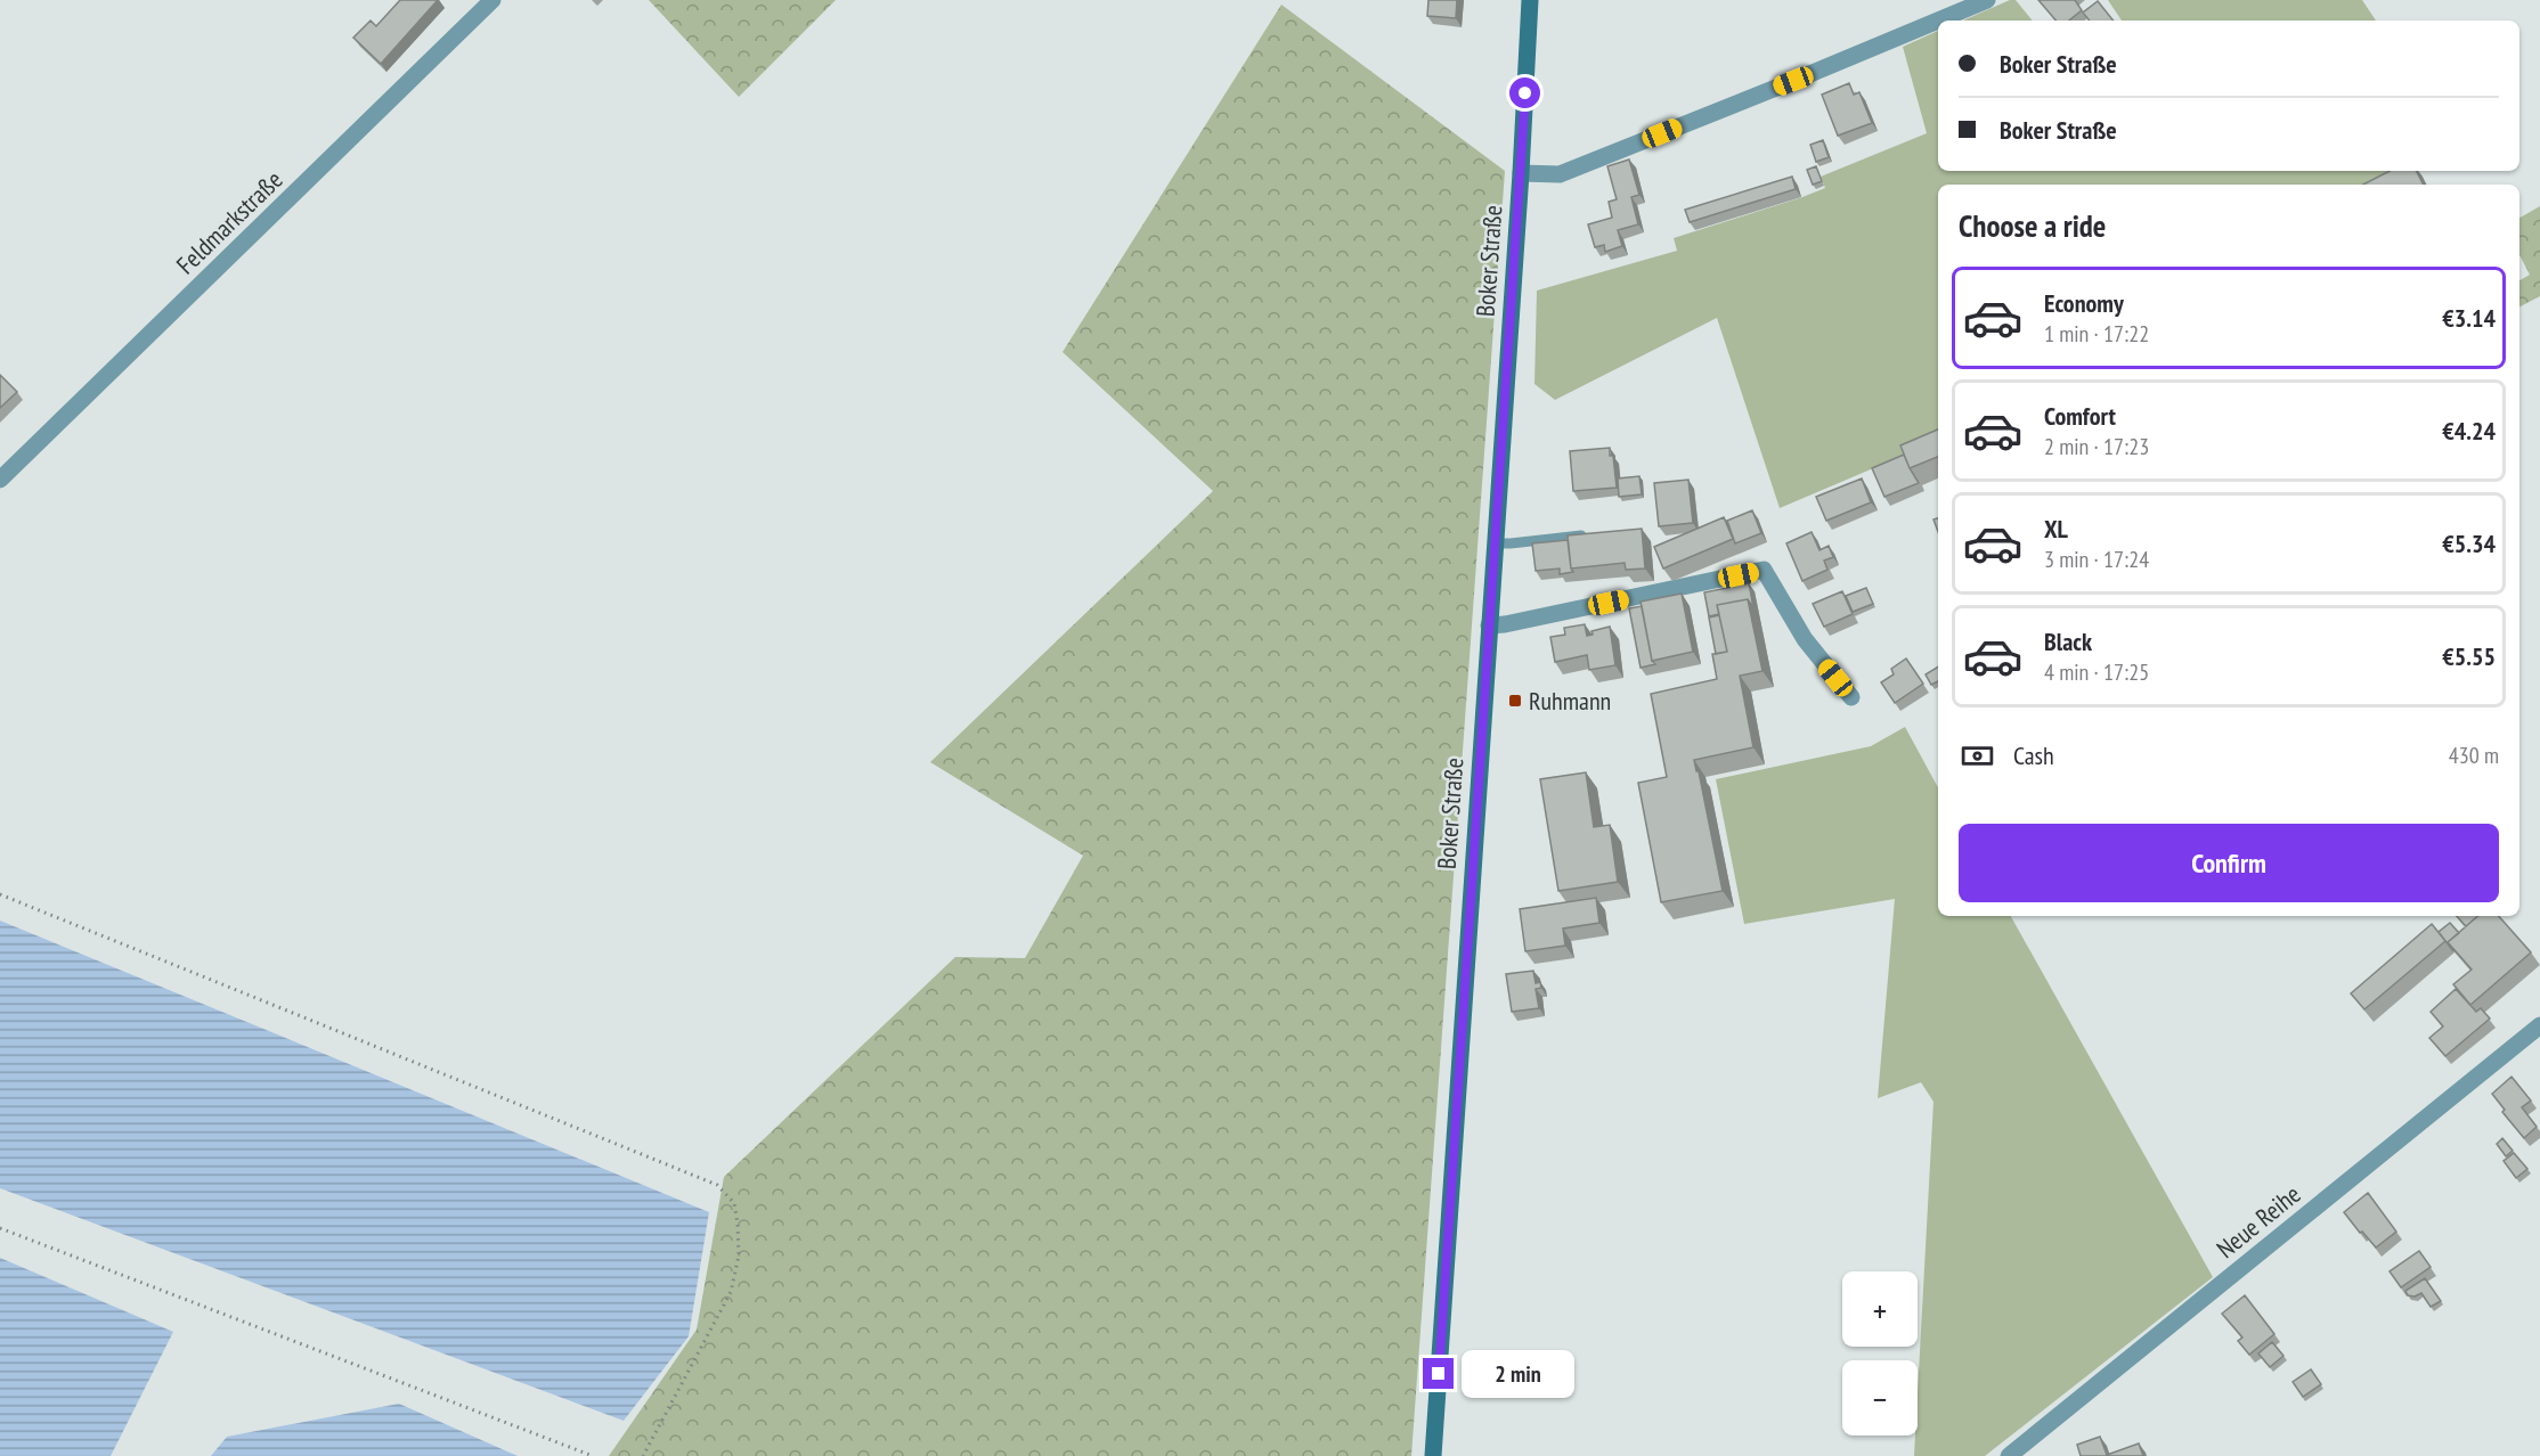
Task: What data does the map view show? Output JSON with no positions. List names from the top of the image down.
{
  "streets": {
    "main road": ["Boker Straße"],
    "street": ["Feldmarkstraße", "Neue Reihe"]
  },
  "places": {
    "transit": ["Ruhmann"]
  },
  "page": {
    "banner": ["Boker Straße", "Boker Straße"],
    "heading": "Choose a ride",
    "list": [
      {
        "name": "Economy",
        "note": "1 min · 17:22",
        "value": "€3.14"
      },
      {
        "name": "Comfort",
        "note": "2 min · 17:23",
        "value": "€4.24"
      },
      {
        "name": "XL",
        "note": "3 min · 17:24",
        "value": "€5.34"
      },
      {
        "name": "Black",
        "note": "4 min · 17:25",
        "value": "€5.55"
      }
    ],
    "pay": ["Cash", "430 m"],
    "buttons": "Confirm",
    "map_buttons": ["+", "−"],
    "bubble": "2 min"
  }
}
